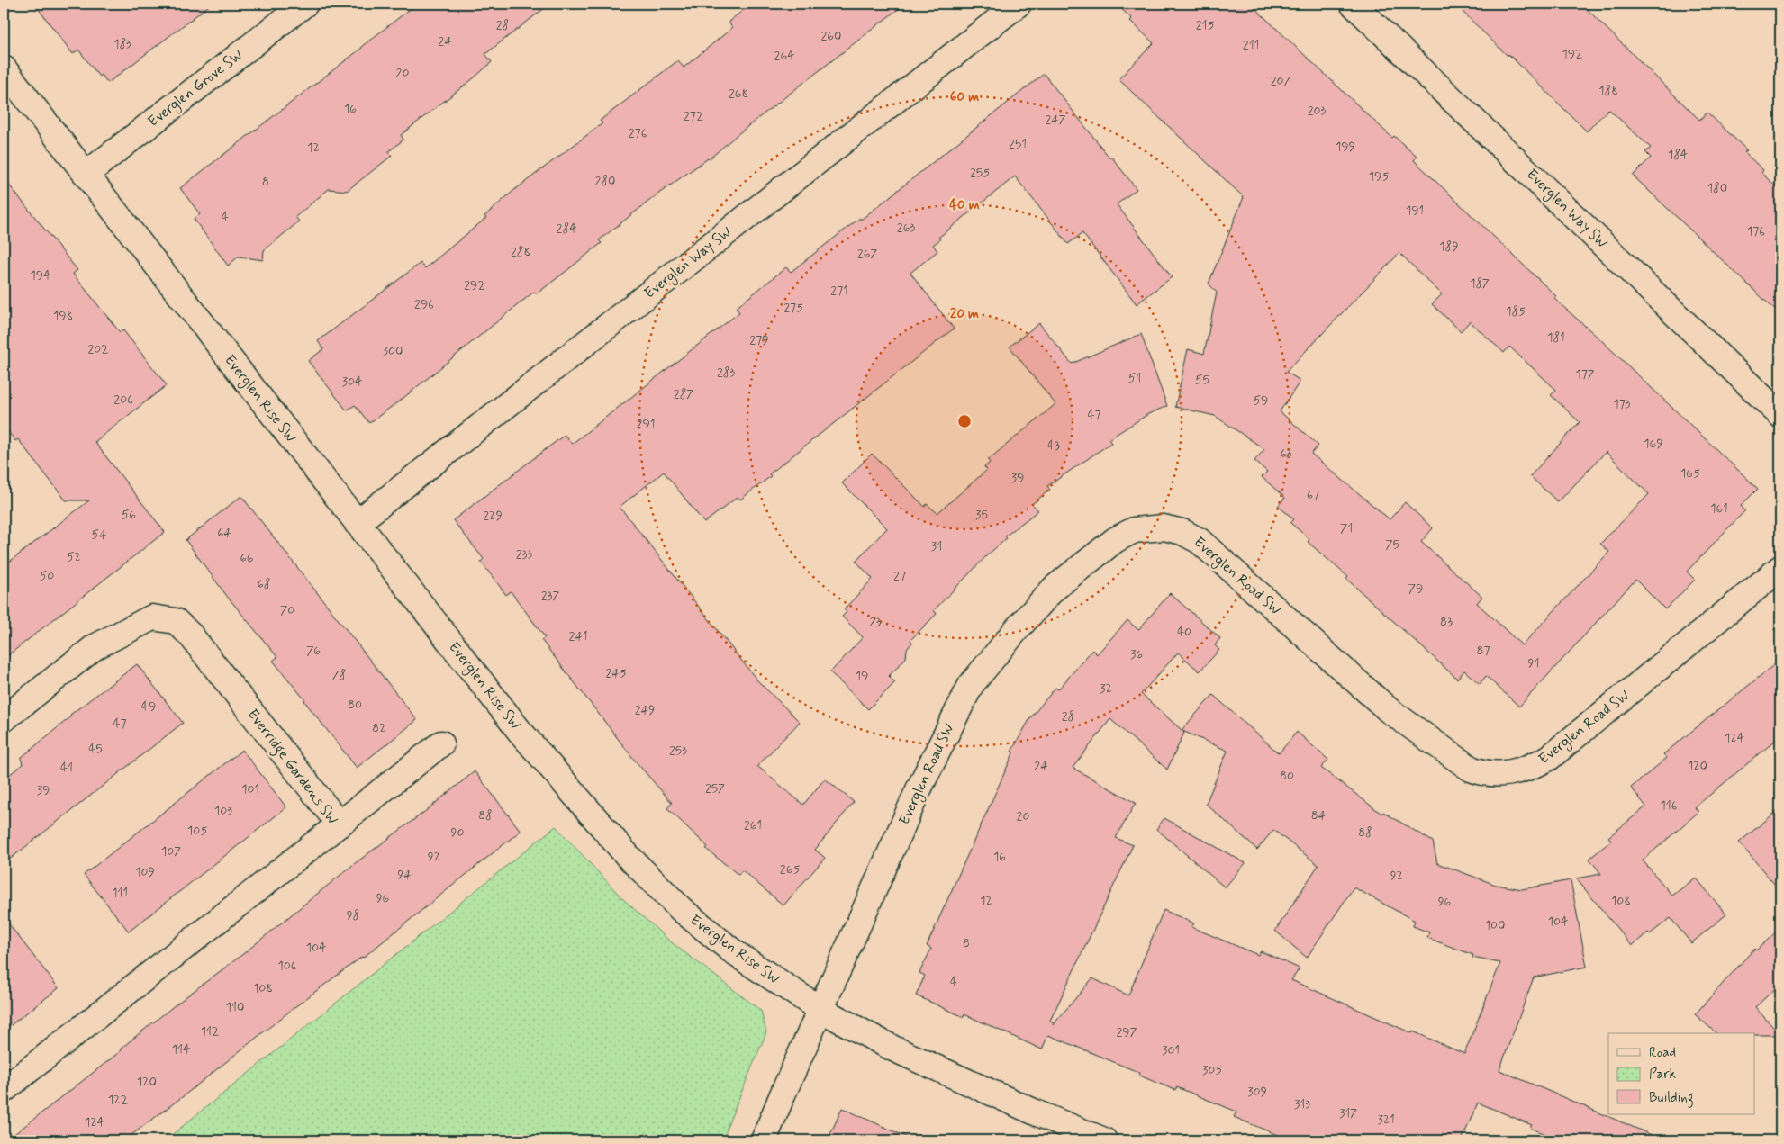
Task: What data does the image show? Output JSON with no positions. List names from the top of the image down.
{
  "streets": {
    "street": [
      "Everglen Grove SW",
      "Everglen Way SW",
      "Everglen Rise SW",
      "Everglen Road SW",
      "Everridge Gardens SW"
    ]
  },
  "crossings": [
    ["Everglen Grove SW", "Everglen Rise SW"],
    ["Everglen Way SW", "Everglen Rise SW"],
    ["Everglen Rise SW", "Everglen Road SW"]
  ],
  "house_numbers": [
    "28",
    "215",
    "260",
    "24",
    "183",
    "211",
    "192",
    "264",
    "20",
    "207",
    "188",
    "268",
    "16",
    "203",
    "272",
    "247",
    "276",
    "251",
    "199",
    "12",
    "184",
    "255",
    "195",
    "280",
    "8",
    "180",
    "191",
    "4",
    "263",
    "284",
    "176",
    "189",
    "288",
    "267",
    "194",
    "187",
    "292",
    "271",
    "296",
    "275",
    "185",
    "198",
    "181",
    "279",
    "202",
    "300",
    "283",
    "177",
    "51",
    "55",
    "304",
    "287",
    "206",
    "59",
    "173",
    "47",
    "291",
    "169",
    "43",
    "63",
    "165",
    "39",
    "67",
    "161",
    "56",
    "35",
    "229",
    "71",
    "64",
    "54",
    "75",
    "31",
    "233",
    "52",
    "66",
    "50",
    "27",
    "68",
    "79",
    "237",
    "70",
    "23",
    "83",
    "40",
    "241",
    "76",
    "87",
    "36",
    "91",
    "245",
    "78",
    "19",
    "32",
    "80",
    "49",
    "249",
    "28",
    "47",
    "82",
    "124",
    "45",
    "253",
    "24",
    "120",
    "41",
    "80",
    "257",
    "101",
    "39",
    "116",
    "103",
    "88",
    "84",
    "20",
    "261",
    "105",
    "90",
    "88",
    "107",
    "92",
    "16",
    "265",
    "109",
    "94",
    "92",
    "111",
    "96",
    "12",
    "108",
    "96",
    "98",
    "104",
    "100",
    "8",
    "104",
    "106",
    "4",
    "108",
    "110",
    "112",
    "297",
    "114",
    "301",
    "305",
    "120",
    "309",
    "122",
    "313",
    "317",
    "321",
    "124"
  ],
  "legend": ["Road", "Park", "Building"],
  "rings": ["60 m", "40 m", "20 m"]
}
